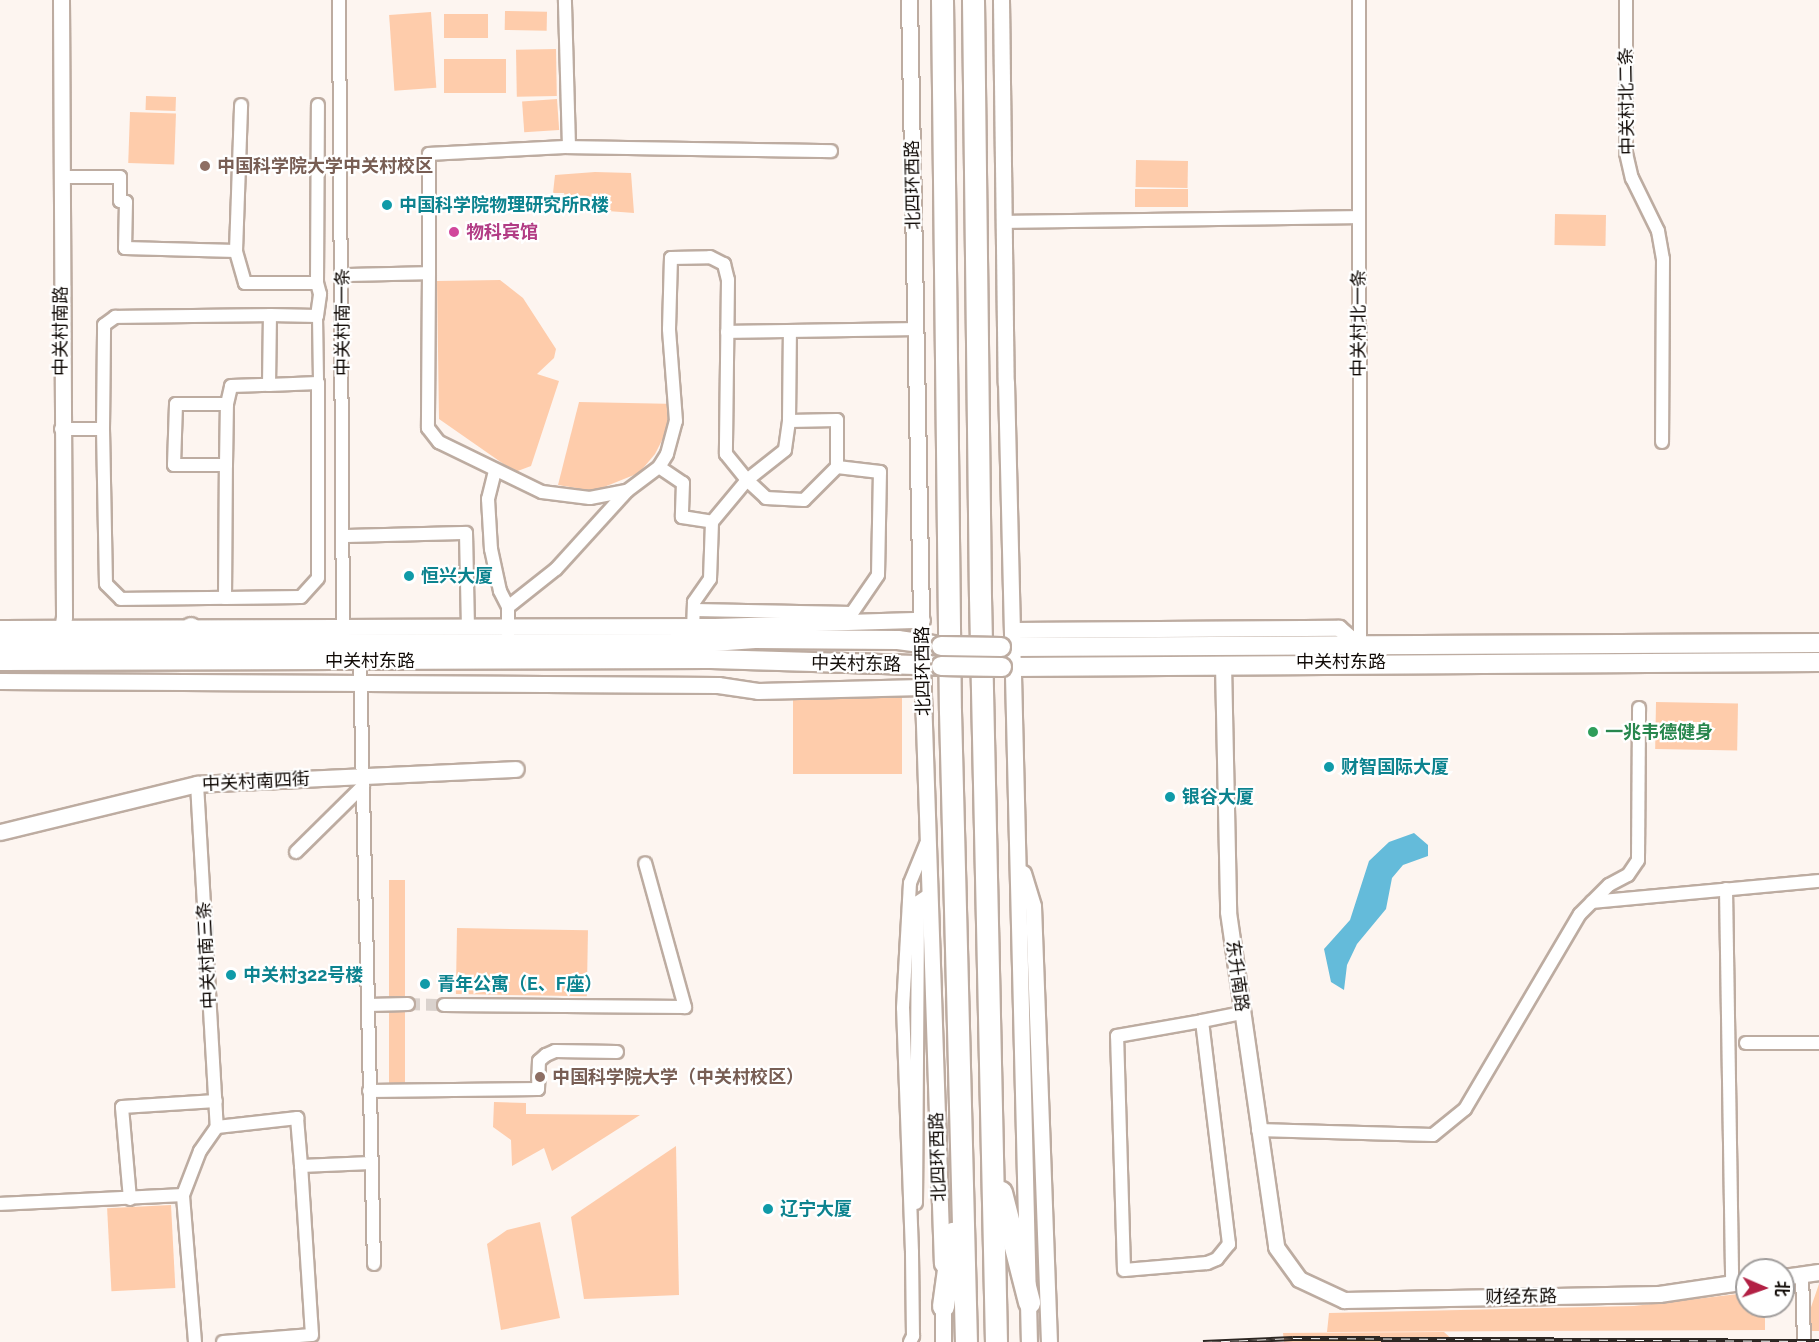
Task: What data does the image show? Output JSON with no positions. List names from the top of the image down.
{
  "streets": {
    "highway": ["北四环西路"],
    "main road": ["中关村东路"],
    "street": [
      "中关村北二条",
      "中关村南一条",
      "中关村北一条",
      "中关村南路",
      "中关村南四街",
      "中关村南三条",
      "东升南路",
      "财经东路"
    ]
  },
  "crossings": [
    ["北四环西路", "中关村东路"],
    ["中关村南一条", "中关村东路"],
    ["中关村北一条", "中关村东路"],
    ["中关村南路", "中关村东路"],
    ["中关村东路", "东升南路"],
    ["中关村南四街", "中关村南三条"],
    ["东升南路", "财经东路"]
  ],
  "places": [
    "中国科学院大学中关村校区",
    "中国科学院物理研究所R楼",
    "物科宾馆",
    "恒兴大厦",
    "一兆韦德健身",
    "财智国际大厦",
    "银谷大厦",
    "中关村322号楼",
    "青年公寓（E、F座）",
    "中国科学院大学（中关村校区）",
    "辽宁大厦"
  ],
  "north": "right"
}
